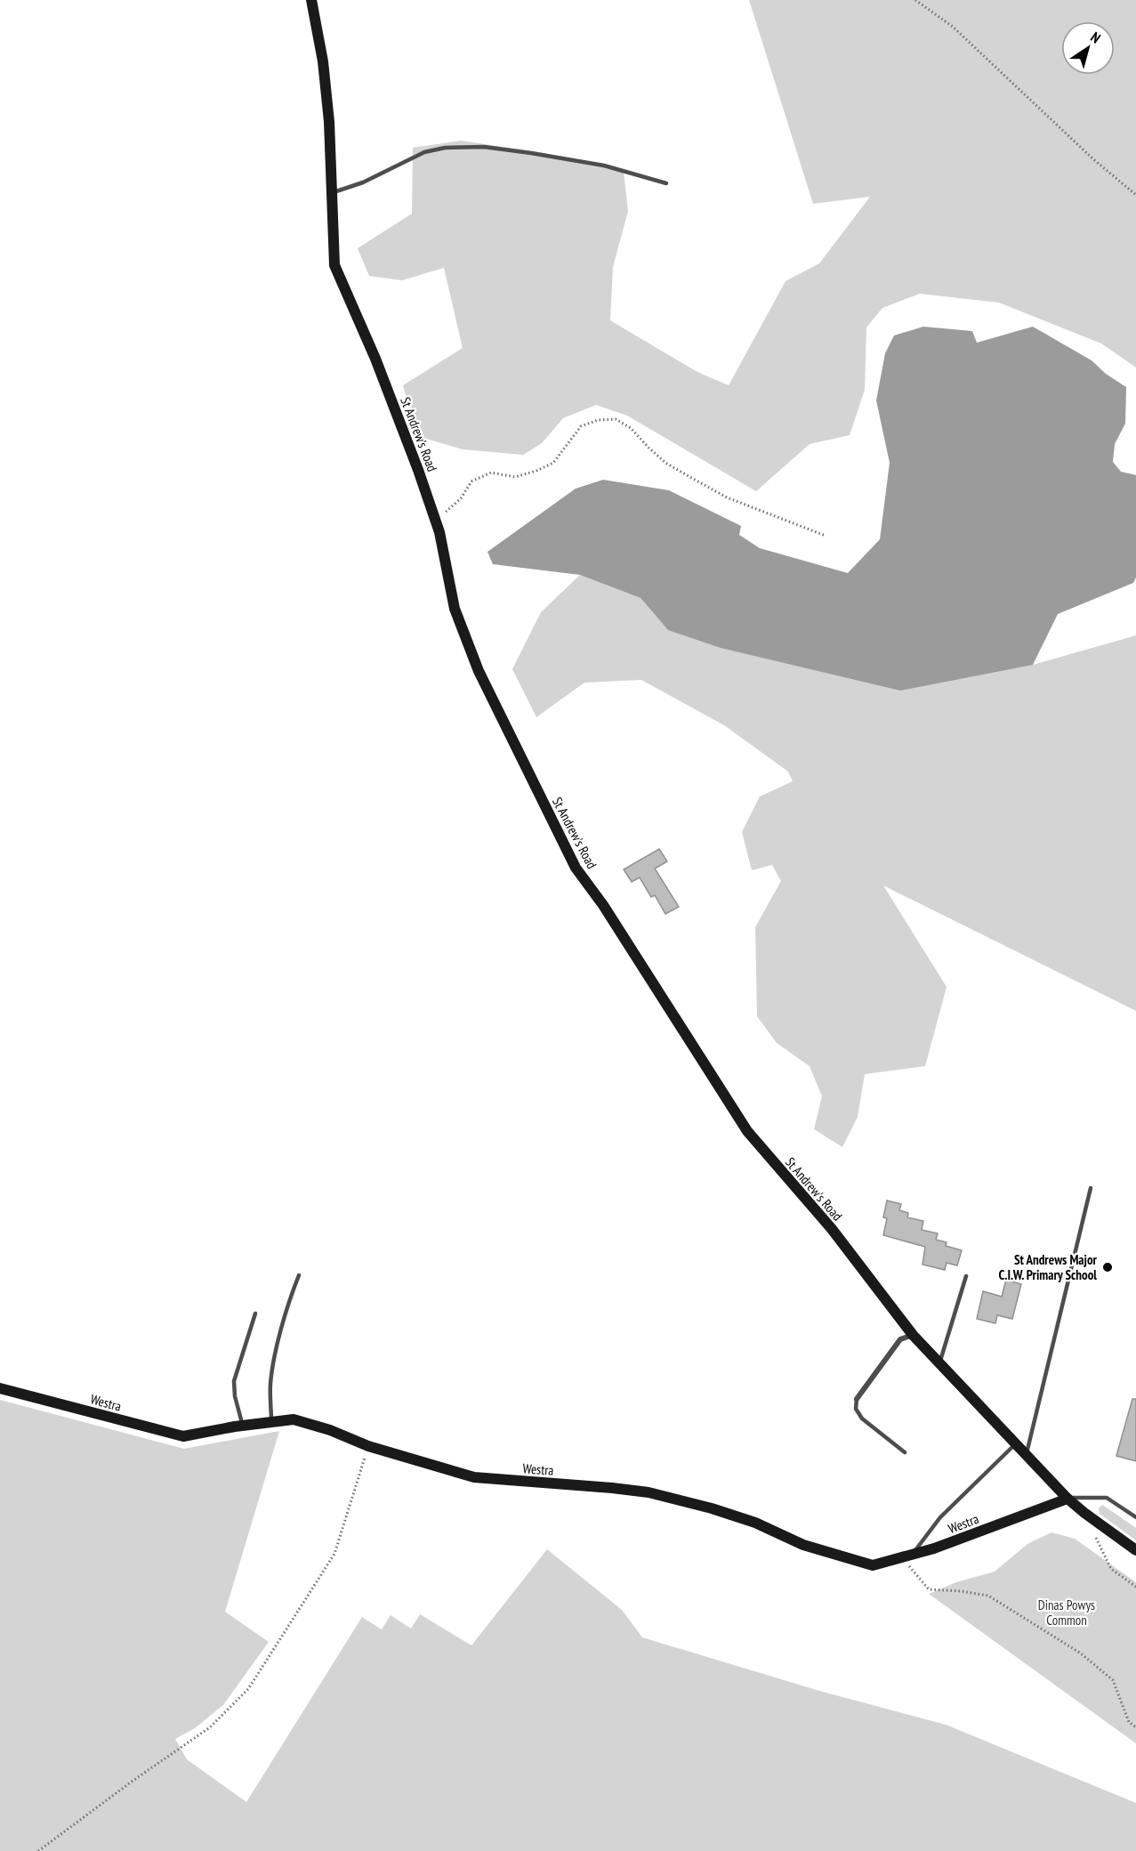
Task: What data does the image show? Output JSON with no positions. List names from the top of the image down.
{
  "streets": {
    "street": ["St Andrew's Road", "Westra"]
  },
  "crossings": [
    ["St Andrew's Road", "Westra"]
  ],
  "parks": ["Dinas Powys Common"],
  "places": ["St Andrews Major C.I.W. Primary School"],
  "north": "top right"
}
